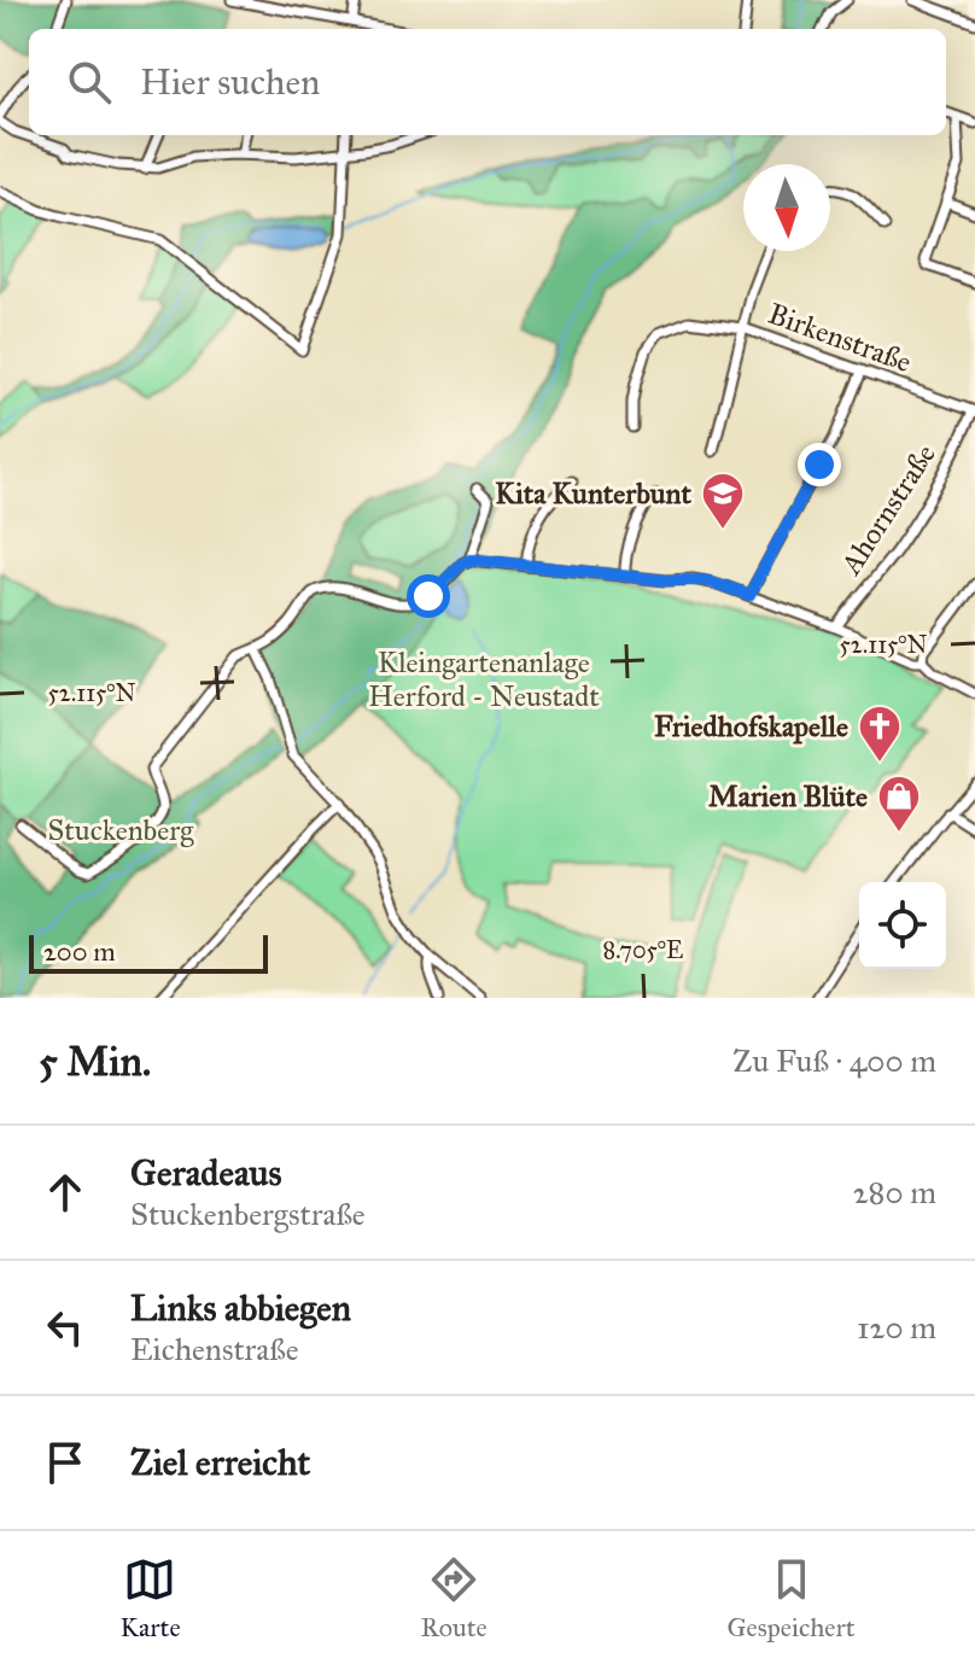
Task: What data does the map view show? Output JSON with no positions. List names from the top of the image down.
{
  "streets": {
    "street": ["Birkenstraße", "Ahornstraße"]
  },
  "crossings": [
    ["Birkenstraße", "Ahornstraße"]
  ],
  "parks": ["Kleingartenanlage Herford - Neustadt", "Stuckenberg"],
  "places": {
    "school or university": ["Kita Kunterbunt"],
    "church": ["Friedhofskapelle"],
    "shop": ["Marien Blüte"]
  },
  "scale_bar": "200 m",
  "north": "bottom",
  "page": {
    "search": "Hier suchen",
    "scale": "200 m",
    "heading": ["5 Min.", "Zu Fuß · 400 m"],
    "list": [
      ["Geradeaus", "Stuckenbergstraße", "280 m"],
      ["Links abbiegen", "Eichenstraße", "120 m"],
      "Ziel erreicht"
    ],
    "nav": ["Karte", "Route", "Gespeichert"]
  },
  "coordinates": ["52.115°N", "8.705°E"]
}
